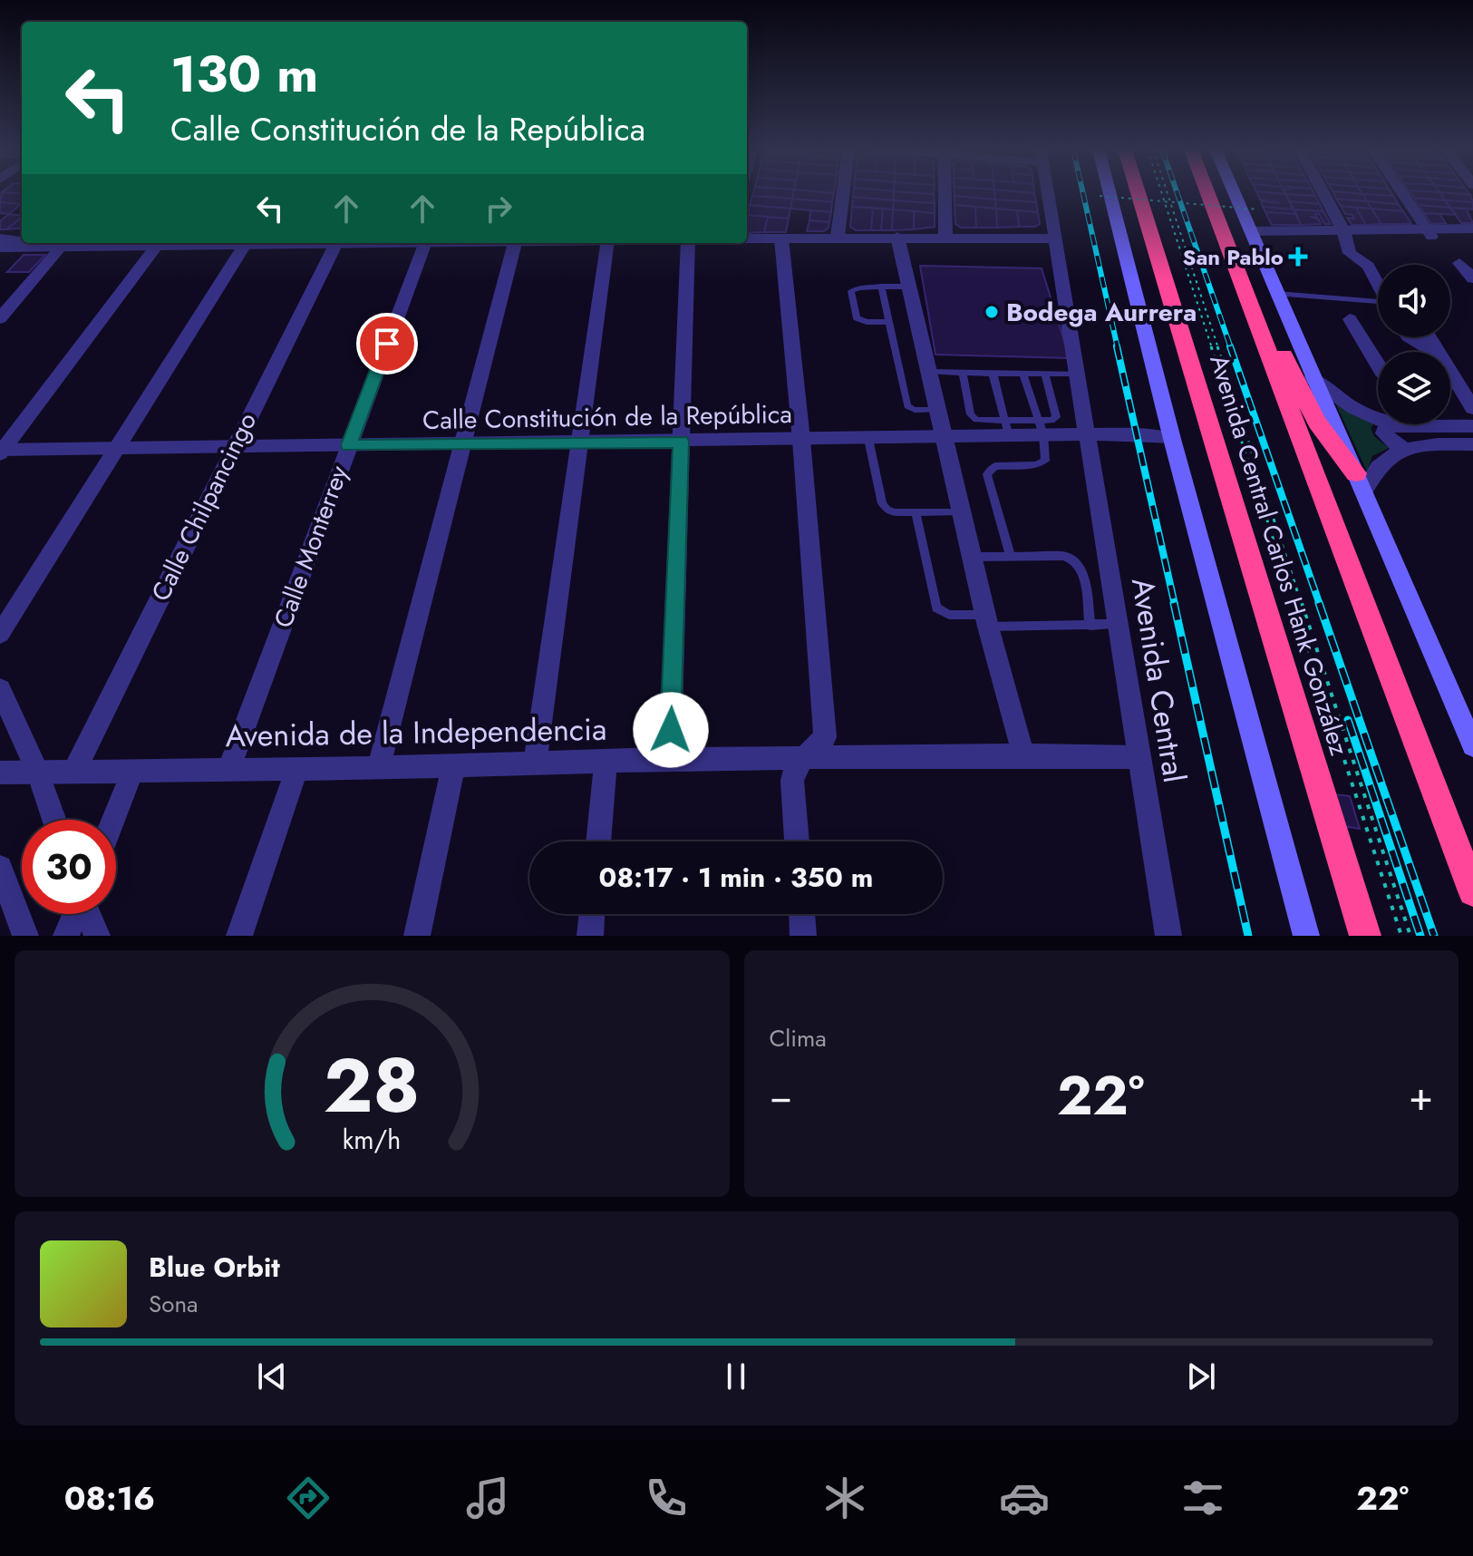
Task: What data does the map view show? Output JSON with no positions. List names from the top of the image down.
{
  "streets": {
    "highway": ["Avenida Central Carlos Hank González"],
    "street": [
      "Calle Constitución de la República",
      "Calle Chilpancingo",
      "Calle Monterrey",
      "Avenida Central",
      "Avenida de la Independencia"
    ]
  },
  "crossings": [
    ["Calle Constitución de la República", "Calle Chilpancingo"],
    ["Calle Constitución de la República", "Calle Monterrey"],
    ["Calle Constitución de la República", "Avenida Central"],
    ["Calle Chilpancingo", "Avenida de la Independencia"],
    ["Calle Monterrey", "Avenida de la Independencia"],
    ["Avenida Central", "Avenida de la Independencia"]
  ],
  "places": {
    "health": ["San Pablo"],
    "other": ["Bodega Aurrera"]
  },
  "page": {
    "turn": ["130 m", "Calle Constitución de la República"],
    "limit": "30",
    "trip": "08:17 · 1 min · 350 m",
    "tile": "Clima",
    "heat": ["−", "22°", "+"],
    "song": ["Blue Orbit", "Sona"],
    "tabs": ["08:16", "22°"],
    "gauge": ["28", "km/h"]
  }
}
